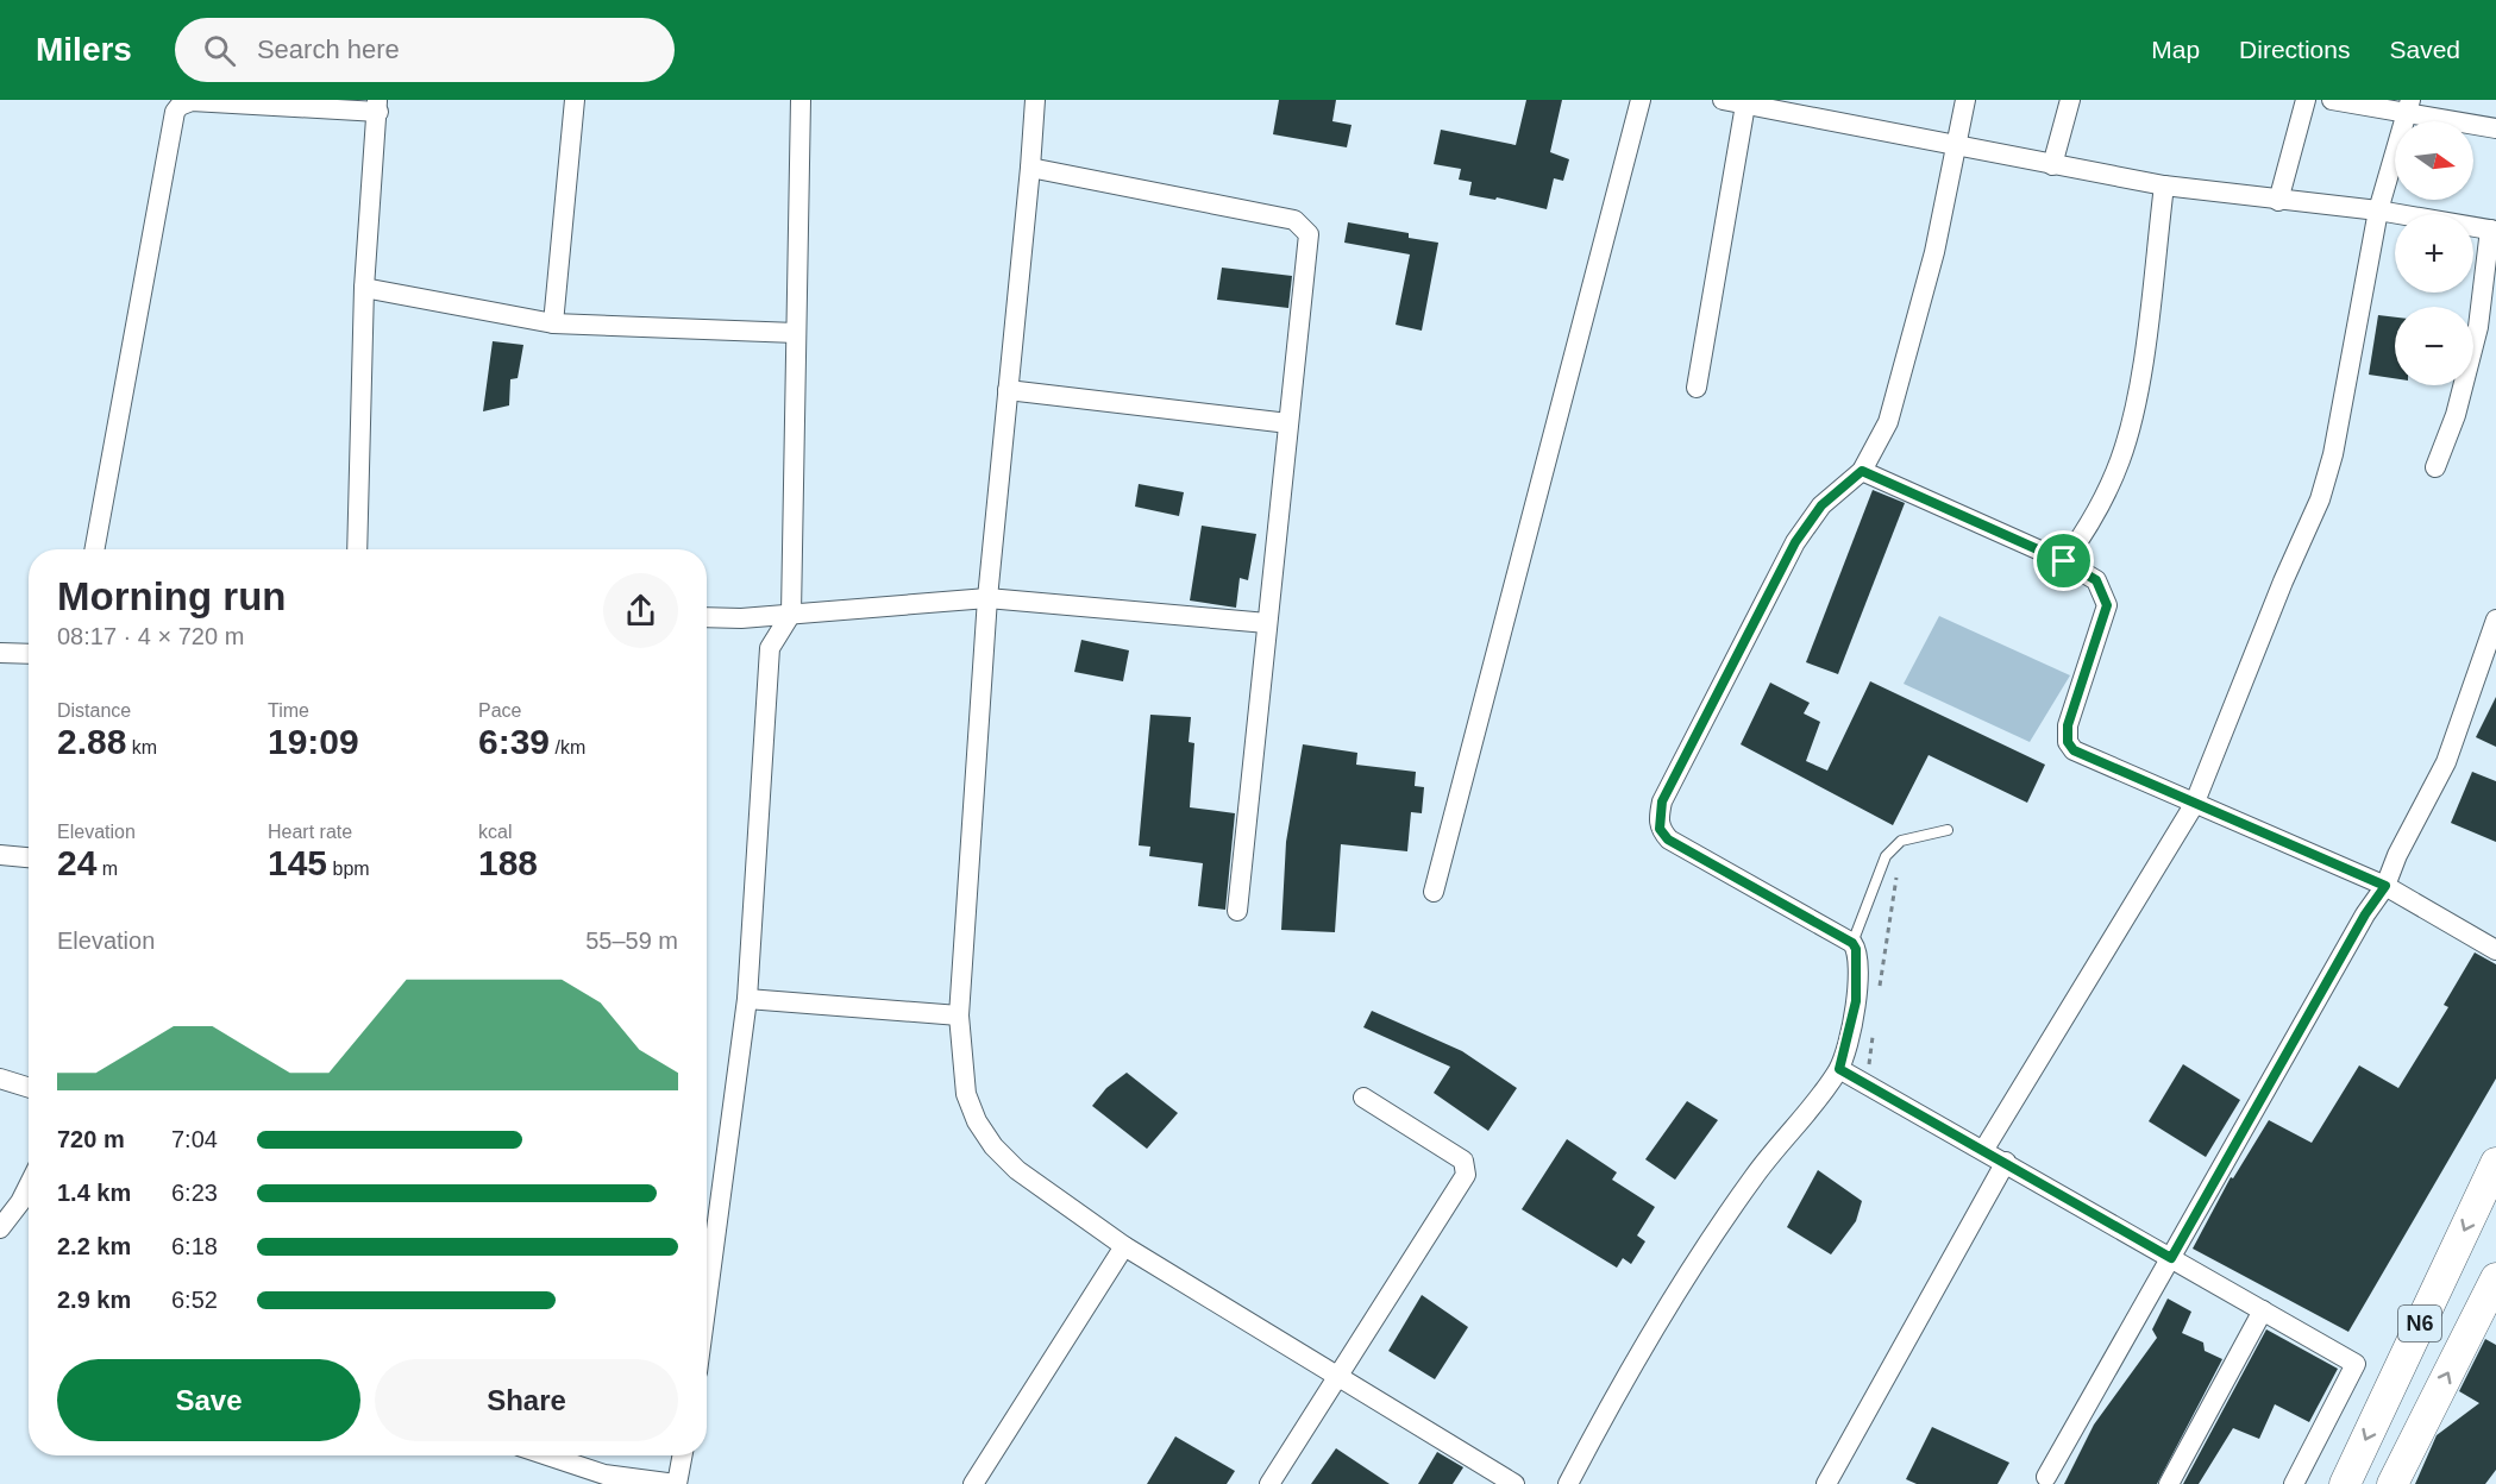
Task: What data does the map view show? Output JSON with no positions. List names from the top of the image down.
{
  "streets": {
    "main road": ["N6"]
  },
  "north": "right",
  "page": {
    "header": "Milers",
    "search": "Search here",
    "nav": ["Map", "Directions", "Saved"],
    "map_buttons": ["+", "−"],
    "heading": ["Morning run", "08:17 · 4 × 720 m"],
    "stats": [
      ["Distance", "2.88 km"],
      ["Time", "19:09"],
      ["Pace", "6:39 /km"],
      ["Elevation", "24 m"],
      ["Heart rate", "145 bpm"],
      ["kcal", "188"]
    ],
    "chart": ["Elevation", "55–59 m"],
    "list": [
      {
        "name": "720 m",
        "note": "7:04"
      },
      {
        "name": "1.4 km",
        "note": "6:23"
      },
      {
        "name": "2.2 km",
        "note": "6:18"
      },
      {
        "name": "2.9 km",
        "note": "6:52"
      }
    ],
    "buttons": ["Save", "Share"]
  }
}
